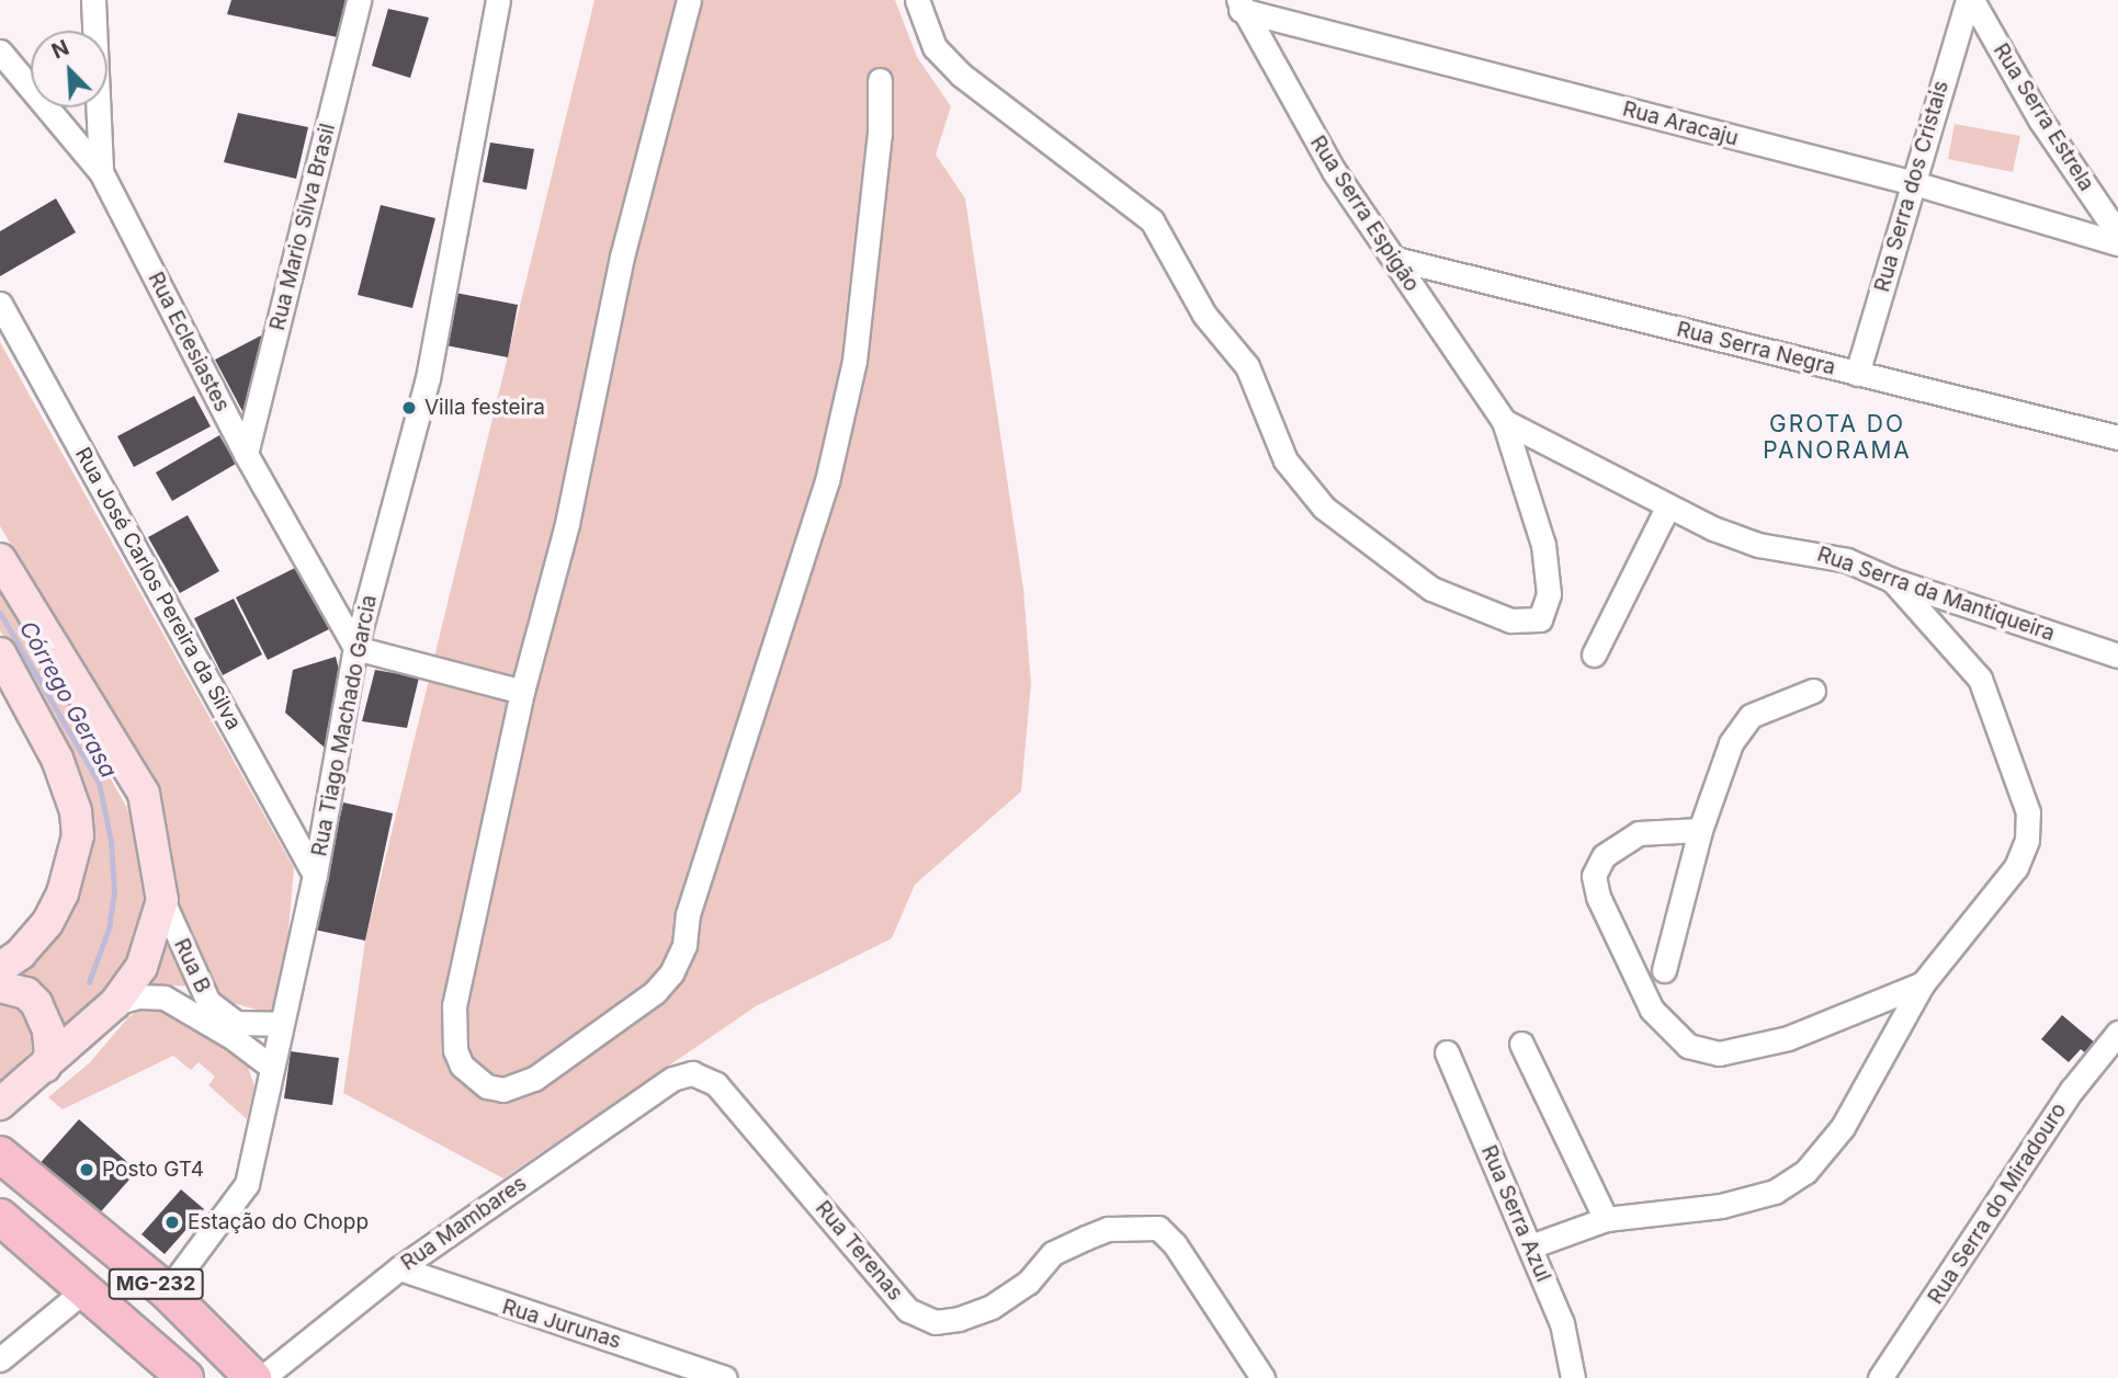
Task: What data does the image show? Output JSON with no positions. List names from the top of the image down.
{
  "streets": {
    "main road": ["MG-232"],
    "street": [
      "Rua Serra Estrela",
      "Rua Aracaju",
      "Rua Serra dos Cristais",
      "Rua Serra Espigão",
      "Rua Mario Silva Brasil",
      "Rua Eclesiastes",
      "Rua Serra Negra",
      "Rua José Carlos Pereira da Silva",
      "Rua Serra da Mantiqueira",
      "Rua Tiago Machado Garcia",
      "Rua B",
      "Rua Serra do Miradouro",
      "Rua Serra Azul",
      "Rua Mambares",
      "Rua Terenas",
      "Rua Jurunas"
    ]
  },
  "crossings": [
    ["Rua Serra Estrela", "Rua Serra dos Cristais"],
    ["Rua Aracaju", "Rua Serra dos Cristais"],
    ["Rua Aracaju", "Rua Serra Espigão"],
    ["Rua Serra dos Cristais", "Rua Serra Negra"],
    ["Rua Serra Espigão", "Rua Serra Negra"],
    ["Rua Serra Espigão", "Rua Serra da Mantiqueira"],
    ["Rua Mario Silva Brasil", "Rua Eclesiastes"],
    ["Rua Eclesiastes", "Rua Tiago Machado Garcia"],
    ["Rua José Carlos Pereira da Silva", "Rua Tiago Machado Garcia"],
    ["Rua Tiago Machado Garcia", "Rua B"],
    ["Rua Tiago Machado Garcia", "MG-232"],
    ["Rua Mambares", "Rua Terenas"],
    ["Rua Mambares", "Rua Jurunas"]
  ],
  "districts": ["GROTA DO PANORAMA"],
  "water": ["Córrego Gerasa"],
  "places": ["Villa festeira", "Posto GT4", "Estação do Chopp"],
  "north": "top left"
}
